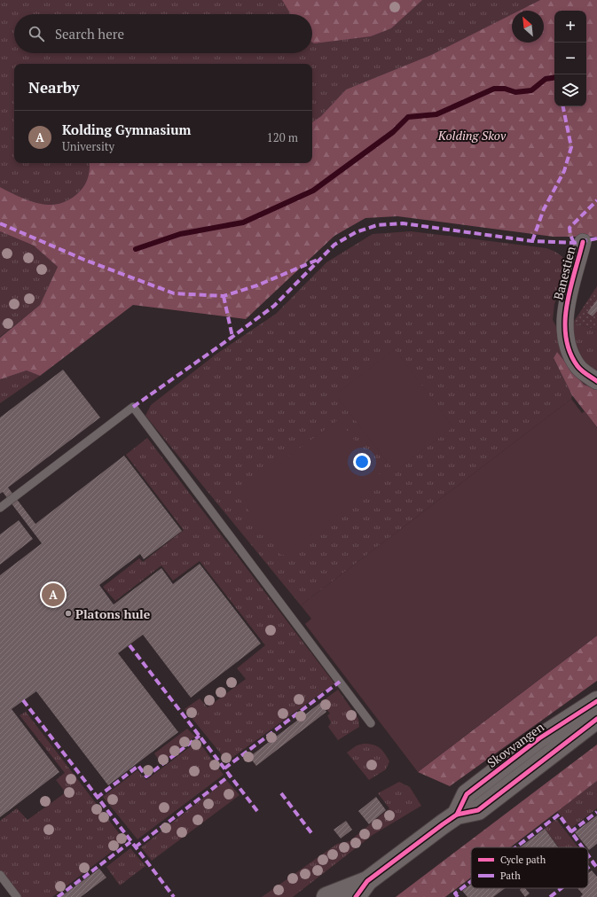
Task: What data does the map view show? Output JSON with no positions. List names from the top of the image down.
{
  "streets": {
    "street": ["Banestien", "Skovvangen"]
  },
  "parks": ["Kolding Skov"],
  "places": ["Platons hule"],
  "legend": ["Cycle path", "Path"],
  "north": "top left",
  "page": {
    "map_buttons": ["+", "−"],
    "search": "Search here",
    "heading": "Nearby",
    "list": [
      {
        "mark": "A",
        "name": "Kolding Gymnasium",
        "note": "University",
        "value": "120 m"
      }
    ],
    "pins": "A"
  }
}
